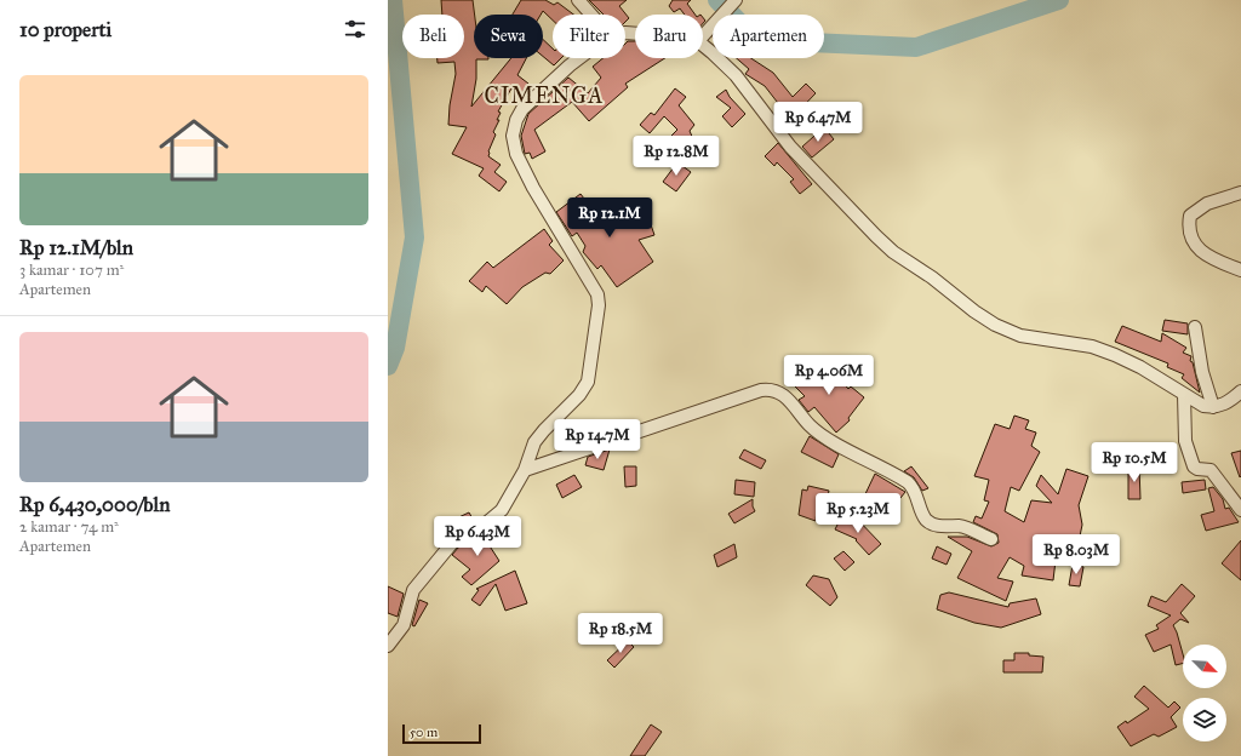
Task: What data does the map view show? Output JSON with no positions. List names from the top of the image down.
{
  "districts": ["CIMENGA"],
  "scale_bar": "50 m",
  "north": "bottom right",
  "page": {
    "heading": "10 properti",
    "chip": [
      "Beli",
      "Sewa",
      "Filter",
      "Baru",
      "Apartemen"
    ],
    "list": [
      {
        "name": "Rp 12.1M/bln",
        "note": "3 kamar · 107 m² · Apartemen"
      },
      {
        "name": "Rp 6,430,000/bln",
        "note": "2 kamar · 74 m² · Apartemen"
      }
    ],
    "price": [
      "Rp 6.47M",
      "Rp 12.8M",
      "Rp 12.1M",
      "Rp 4.06M",
      "Rp 14.7M",
      "Rp 10.5M",
      "Rp 5.23M",
      "Rp 6.43M",
      "Rp 8.03M",
      "Rp 18.5M"
    ],
    "scale": "50 m"
  }
}
